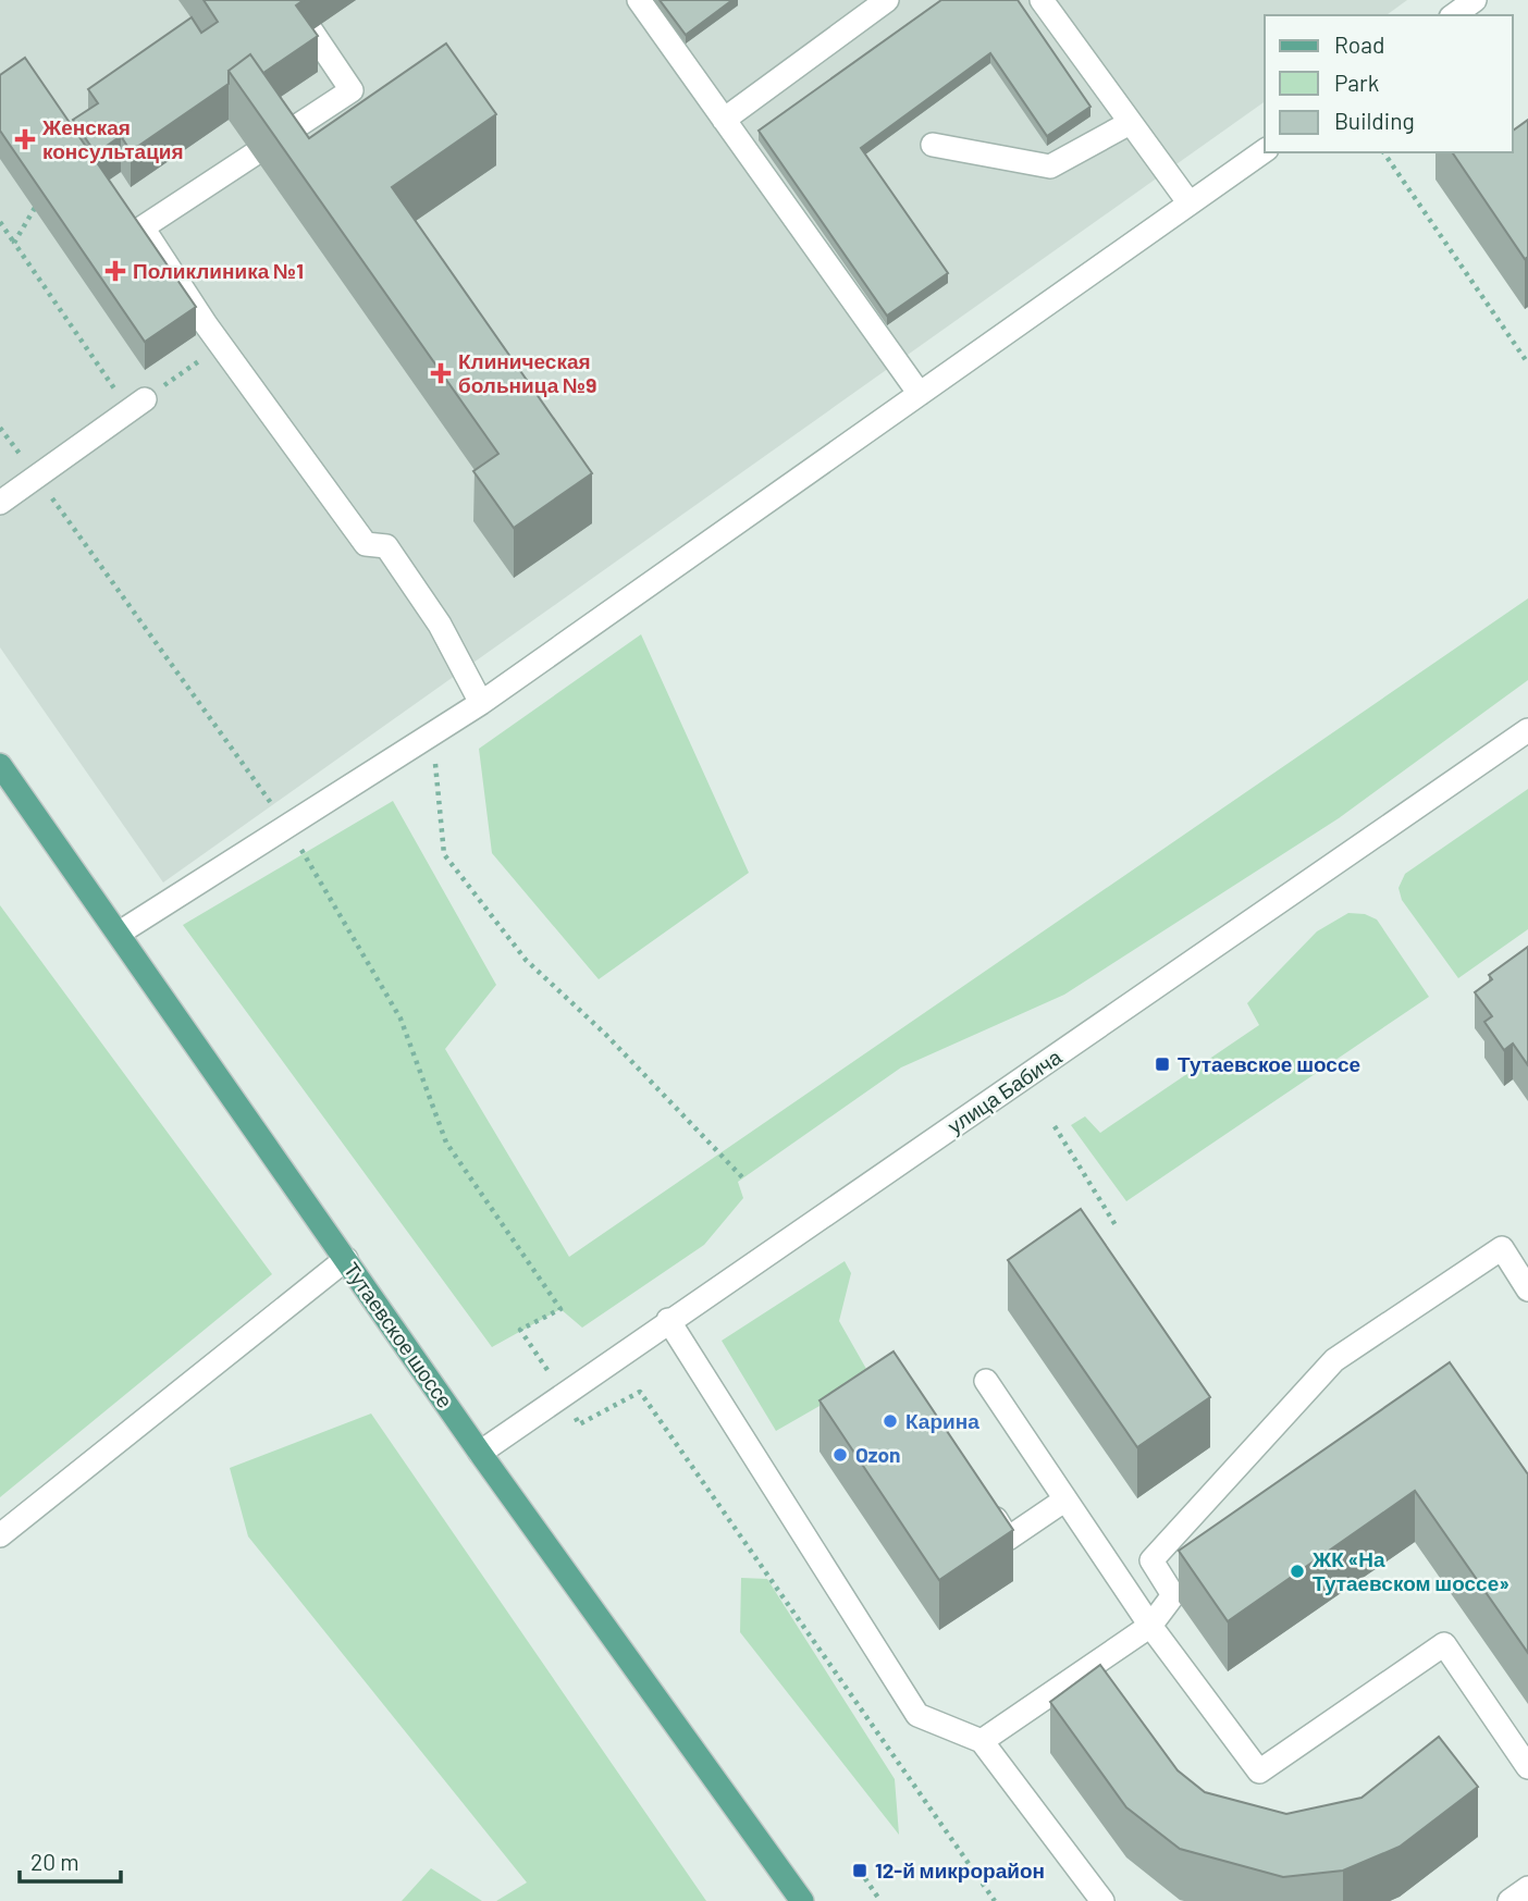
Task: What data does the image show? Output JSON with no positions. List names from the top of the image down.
{
  "streets": {
    "main road": ["Тутаевское шоссе"],
    "street": ["улица Бабича"]
  },
  "crossings": [
    ["улица Бабича", "Тутаевское шоссе"]
  ],
  "places": {
    "health": ["Женская консультация", "Поликлиника №1", "Клиническая больница №9"],
    "transit": ["Тутаевское шоссе", "12-й микрорайон"],
    "other": ["Карина", "Ozon", "ЖК «На Тутаевском шоссе»"]
  },
  "legend": ["Road", "Park", "Building"],
  "scale_bar": "20 m"
}
